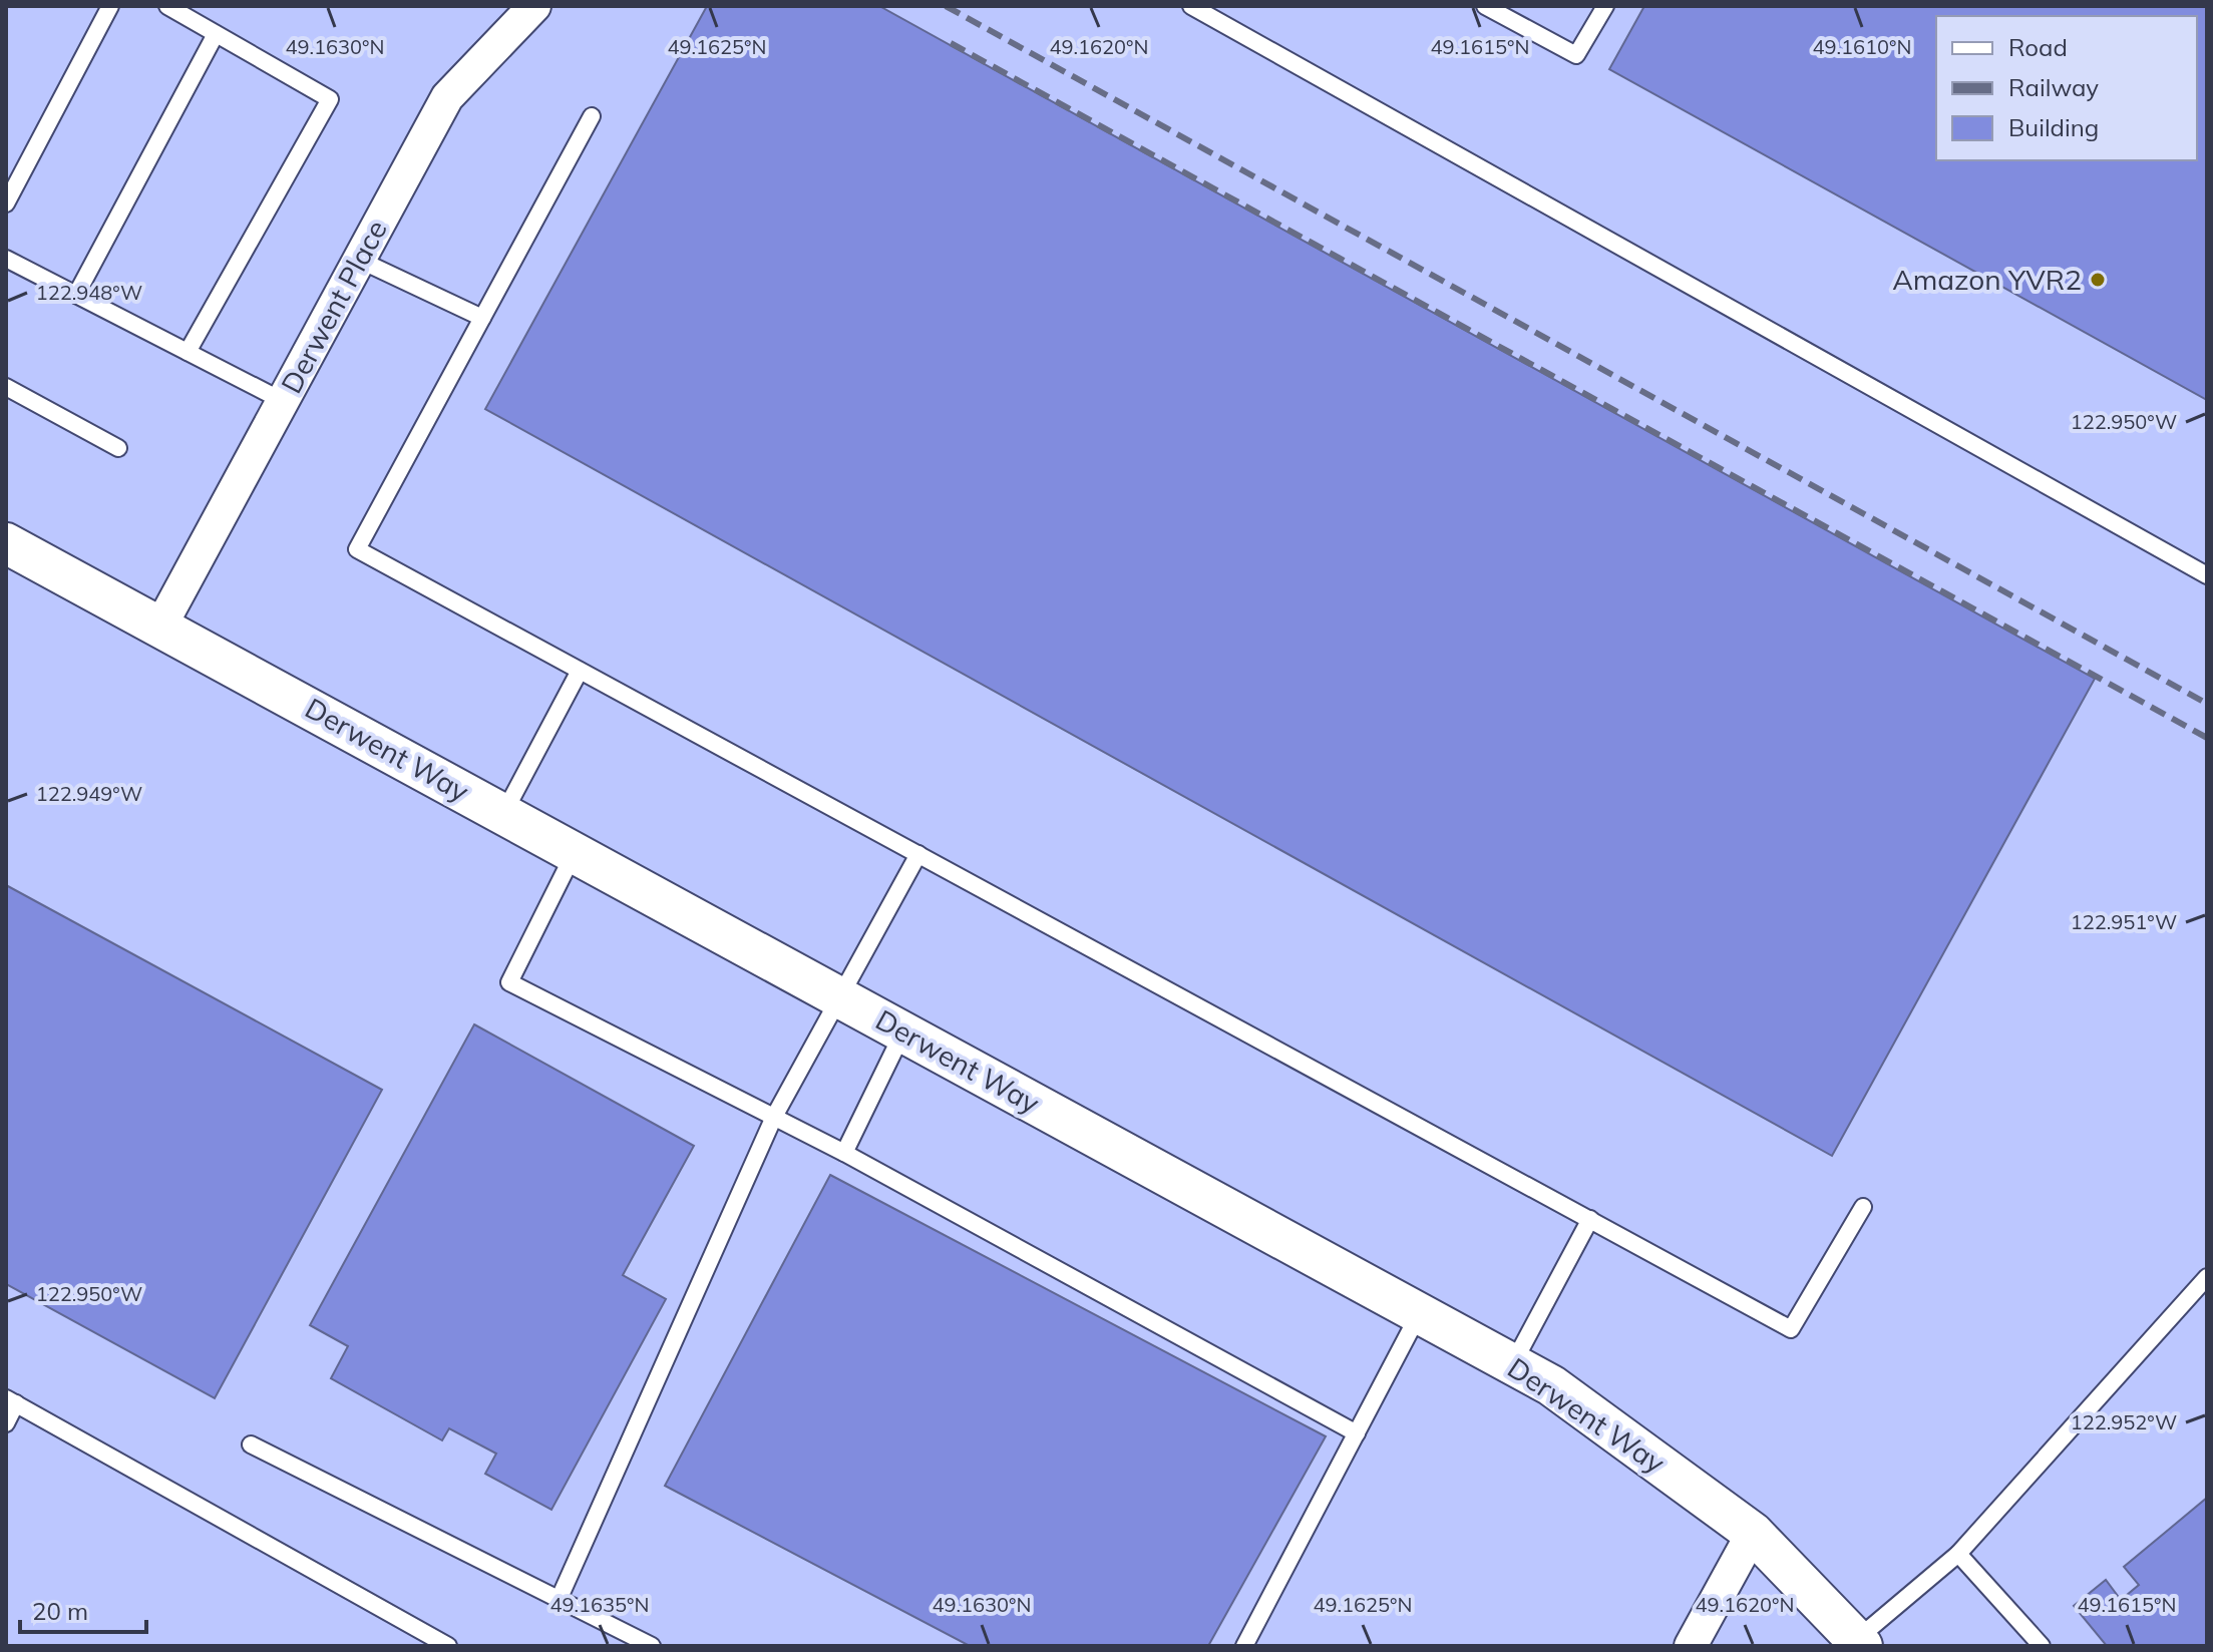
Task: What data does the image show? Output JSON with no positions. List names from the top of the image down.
{
  "streets": {
    "street": ["Derwent Place", "Derwent Way"]
  },
  "crossings": [
    ["Derwent Place", "Derwent Way"]
  ],
  "places": ["Amazon YVR2"],
  "legend": ["Road", "Railway", "Building"],
  "scale_bar": "20 m",
  "coordinates": [
    "49.1630°N",
    "49.1625°N",
    "49.1620°N",
    "49.1610°N",
    "49.1615°N",
    "122.948°W",
    "122.950°W",
    "122.949°W",
    "122.951°W",
    "122.952°W",
    "49.1635°N"
  ]
}
